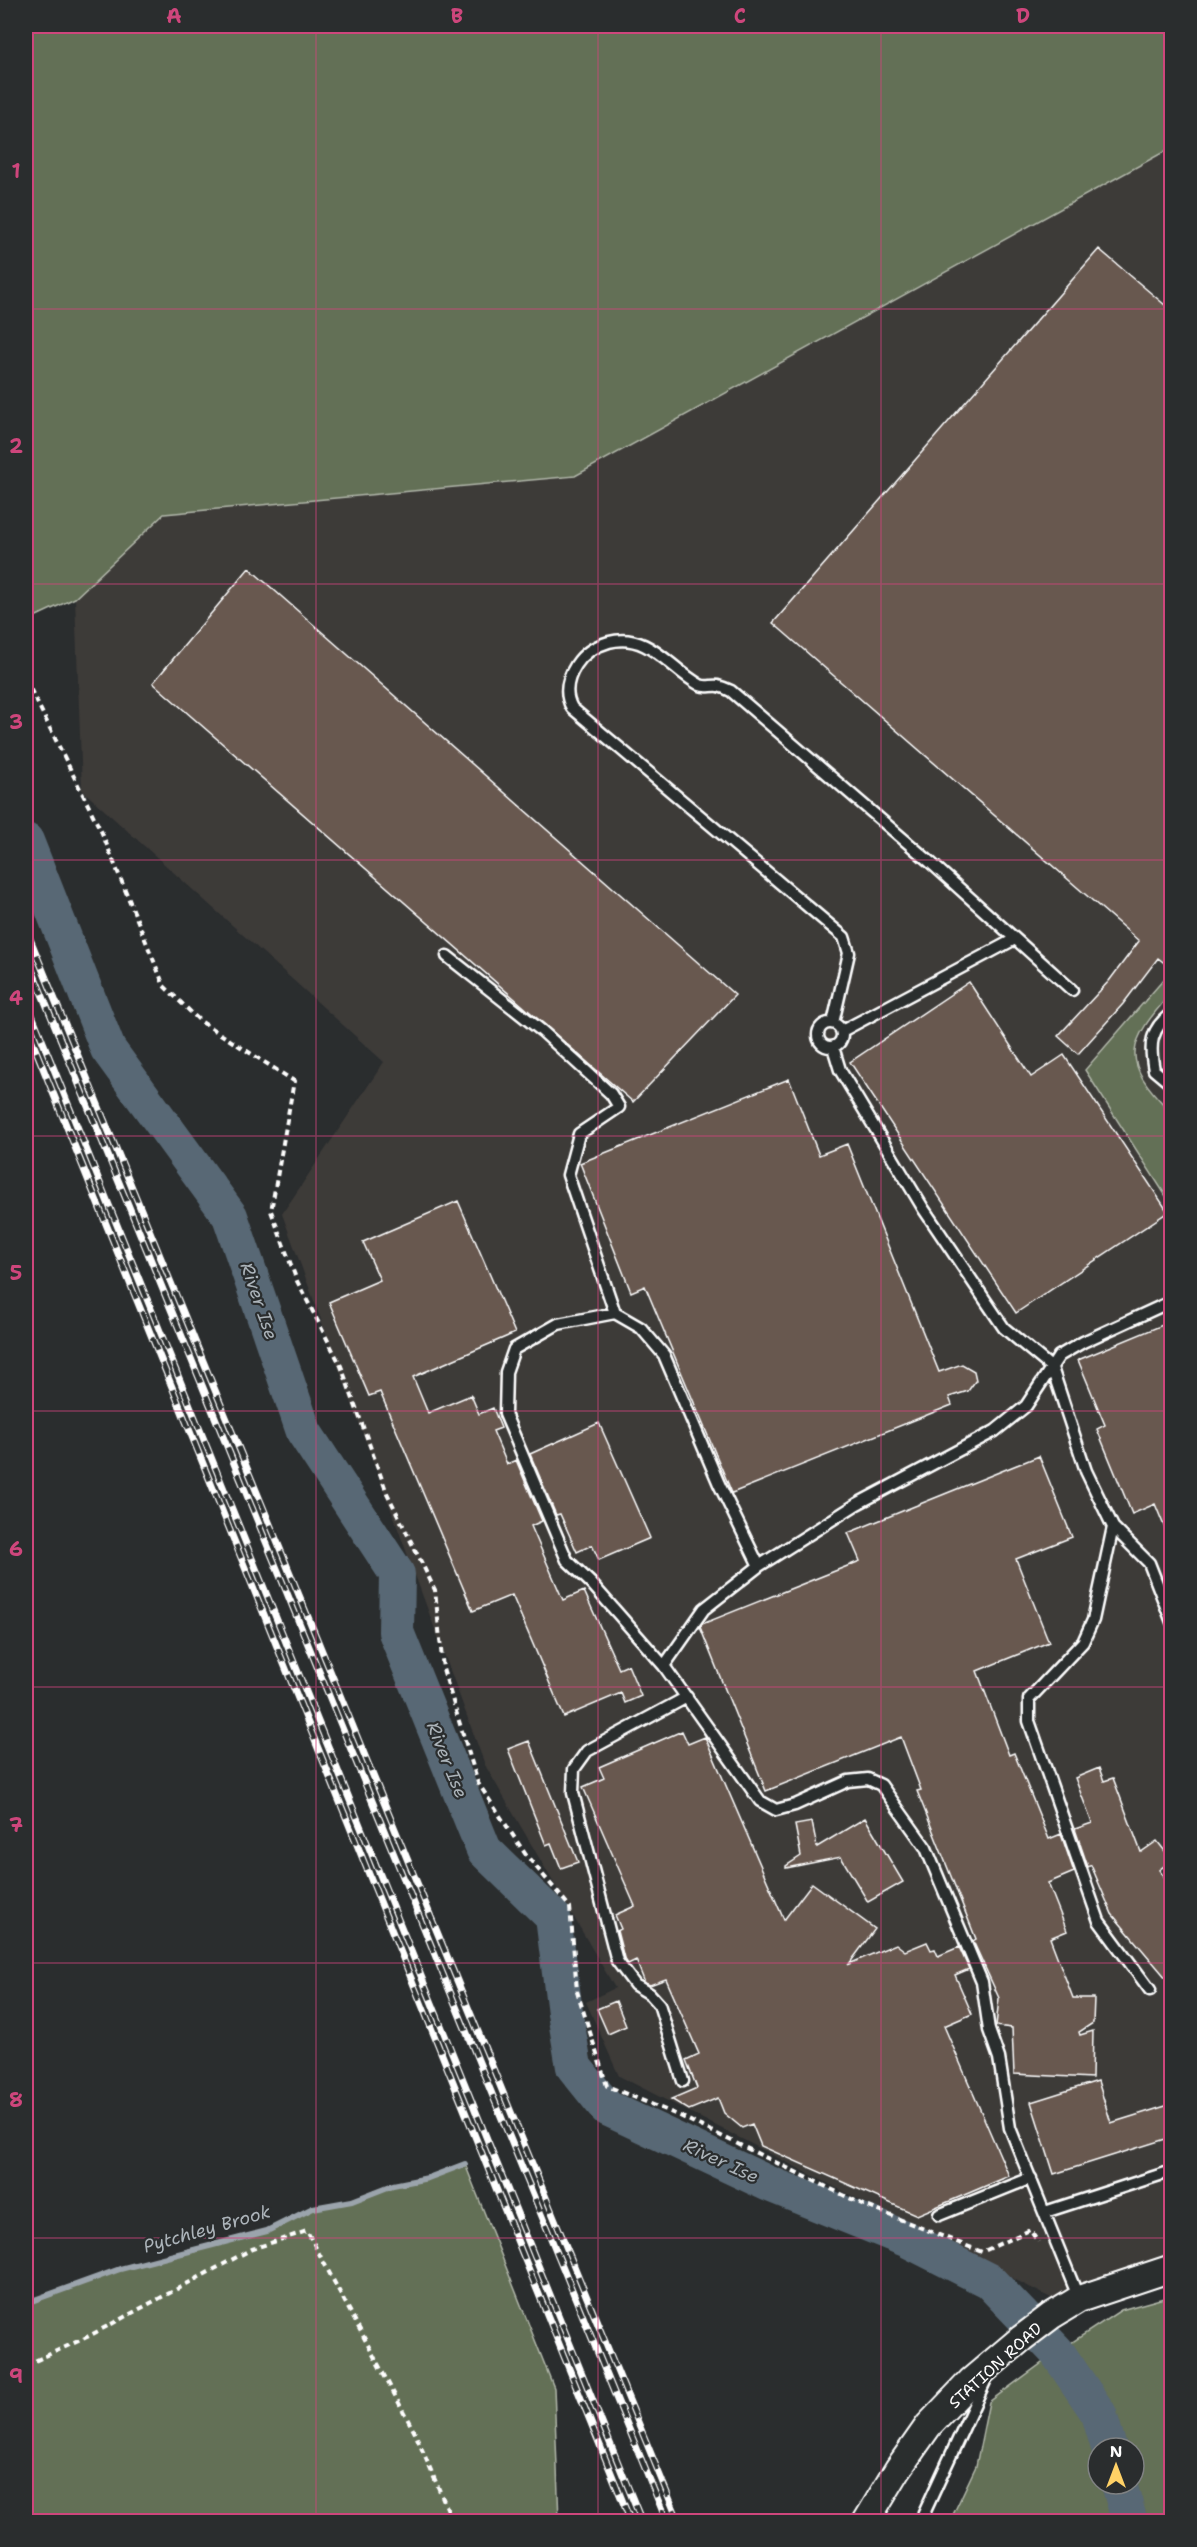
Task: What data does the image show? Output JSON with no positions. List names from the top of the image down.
{
  "streets": {
    "street": ["STATION ROAD"]
  },
  "water": ["River Ise", "Pytchley Brook"],
  "north": "top",
  "grid": {
    "columns": [
      "A",
      "B",
      "C",
      "D"
    ],
    "rows": [
      "1",
      "2",
      "3",
      "4",
      "5",
      "6",
      "7",
      "8",
      "9"
    ]
  }
}
